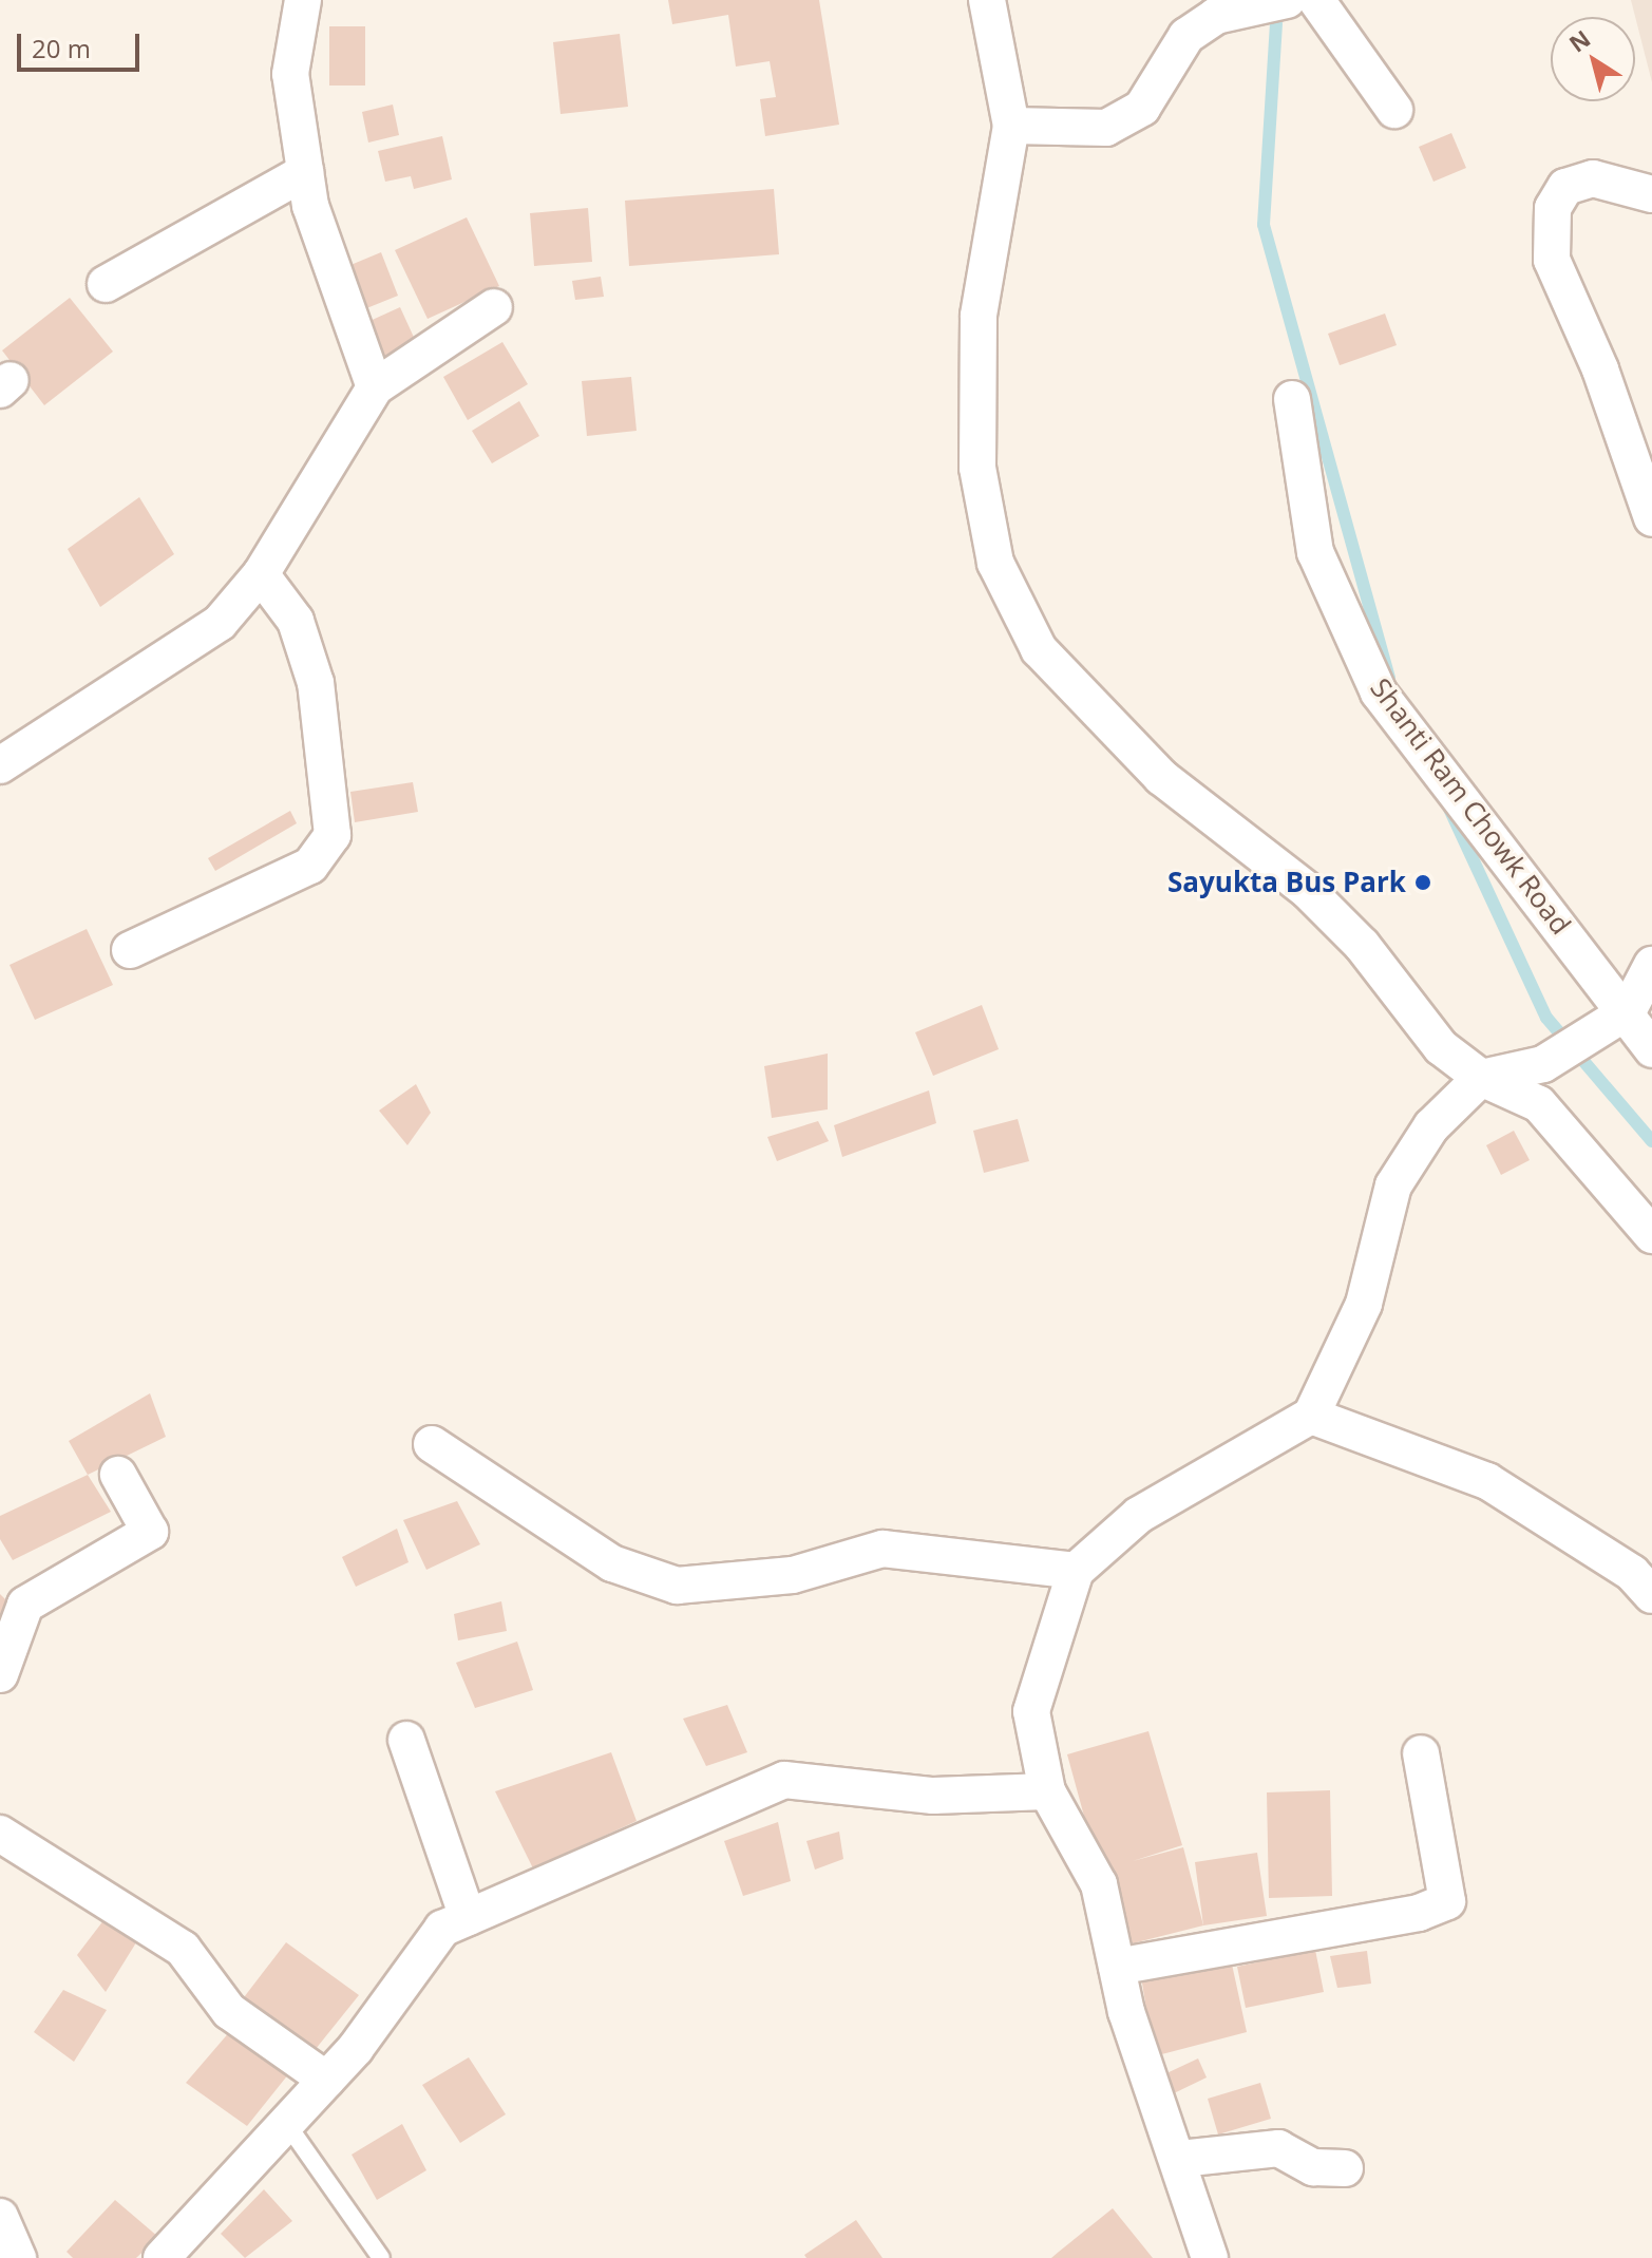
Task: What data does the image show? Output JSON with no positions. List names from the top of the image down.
{
  "streets": {
    "street": ["Shanti Ram Chowk Road"]
  },
  "places": ["Sayukta Bus Park"],
  "scale_bar": "20 m",
  "north": "top left"
}
